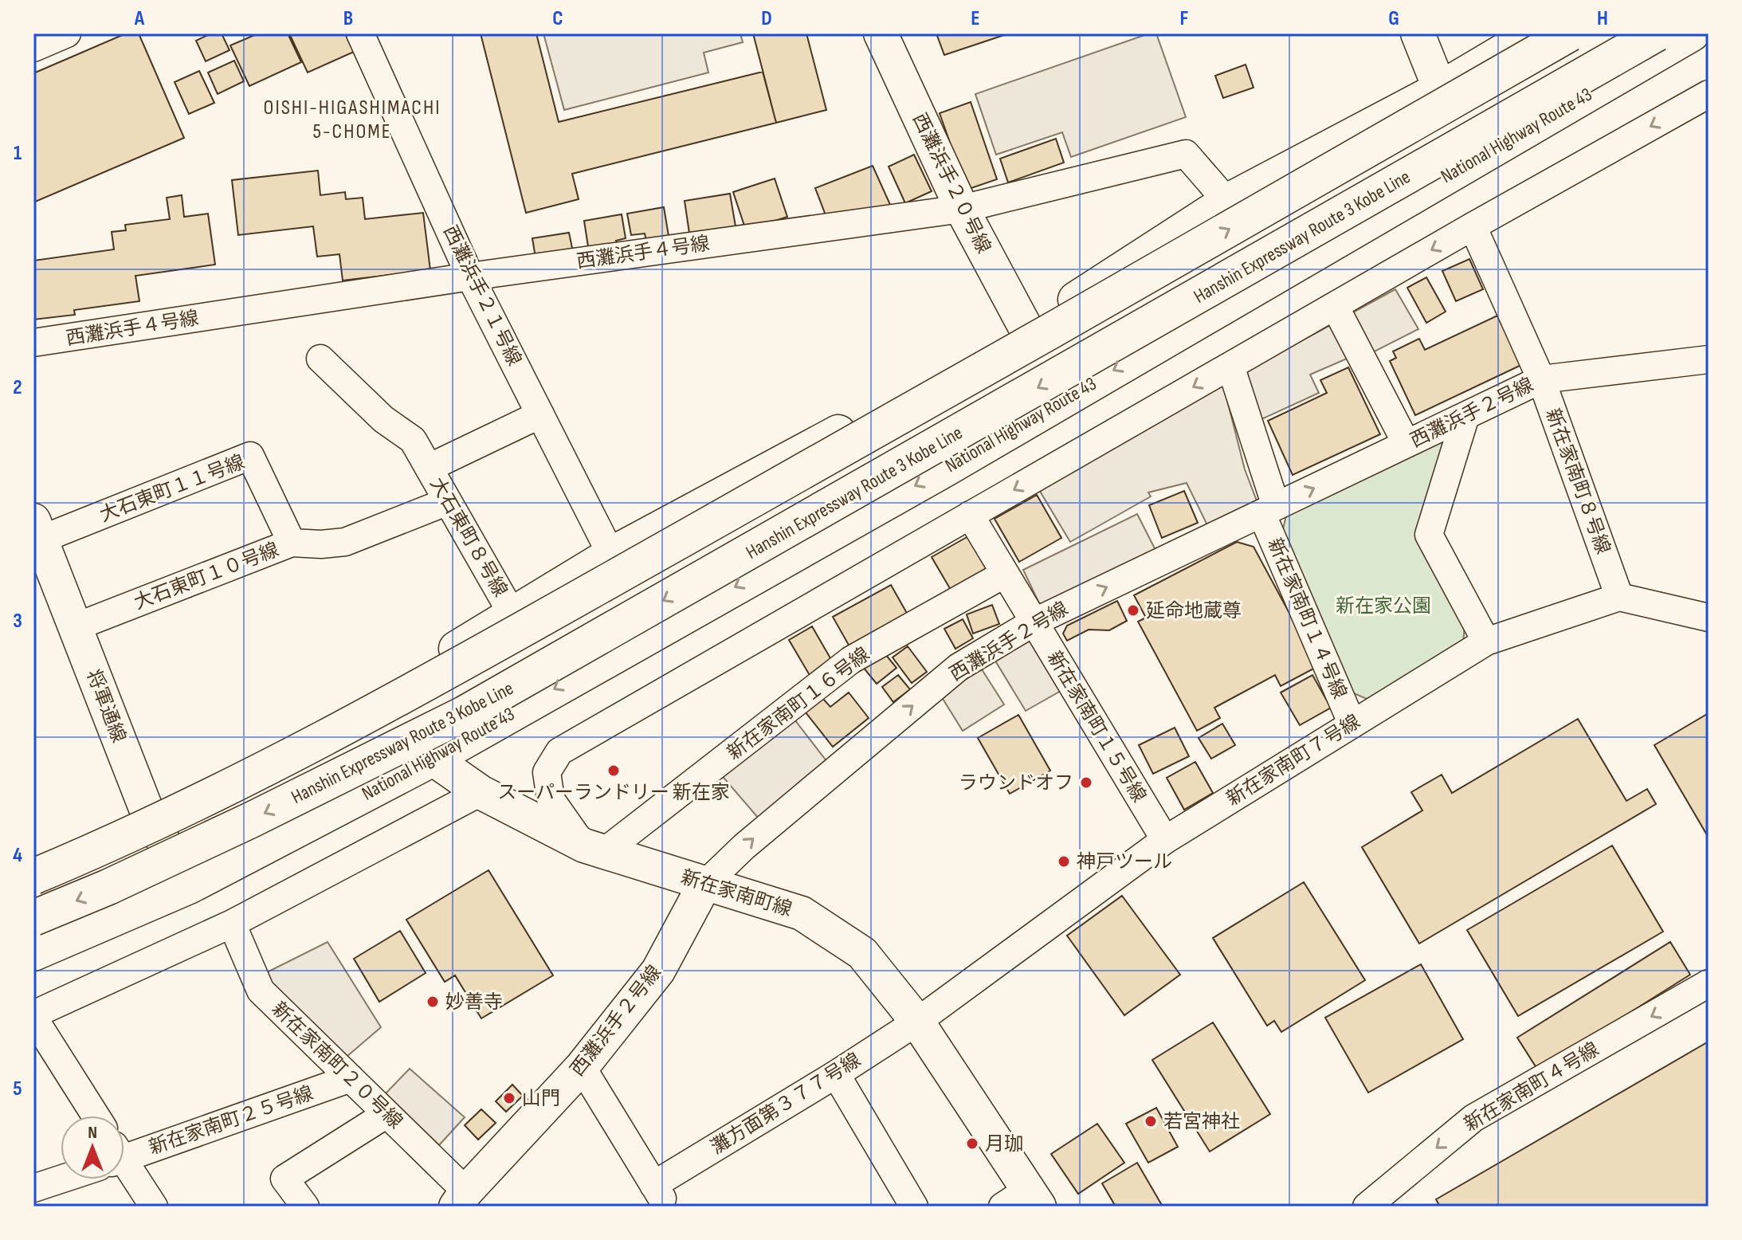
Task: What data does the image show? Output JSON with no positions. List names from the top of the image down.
{
  "streets": {
    "highway": ["National Highway Route 43", "Hanshin Expressway Route 3 Kobe Line"],
    "street": [
      "西灘浜手２０号線",
      "西灘浜手４号線",
      "西灘浜手２１号線",
      "西灘浜手２号線",
      "新在家南町８号線",
      "大石東町１１号線",
      "大石東町８号線",
      "大石東町１０号線",
      "新在家南町１４号線",
      "新在家南町１６号線",
      "将軍通線",
      "新在家南町１５号線",
      "新在家南町７号線",
      "新在家南町線",
      "新在家南町２０号線",
      "新在家南町４号線",
      "灘方面第３７７号線",
      "新在家南町２５号線"
    ]
  },
  "crossings": [
    ["National Highway Route 43", "将軍通線"],
    ["National Highway Route 43", "新在家南町線"],
    ["西灘浜手２０号線", "西灘浜手４号線"],
    ["西灘浜手４号線", "西灘浜手２１号線"],
    ["西灘浜手２１号線", "大石東町８号線"],
    ["西灘浜手２号線", "新在家南町８号線"],
    ["西灘浜手２号線", "新在家南町１４号線"],
    ["西灘浜手２号線", "新在家南町１５号線"],
    ["西灘浜手２号線", "新在家南町線"],
    ["西灘浜手２号線", "新在家南町２０号線"],
    ["新在家南町８号線", "新在家南町７号線"],
    ["大石東町１１号線", "大石東町１０号線"],
    ["大石東町１１号線", "将軍通線"],
    ["大石東町８号線", "大石東町１０号線"],
    ["大石東町１０号線", "将軍通線"],
    ["新在家南町１４号線", "新在家南町７号線"],
    ["新在家南町１６号線", "新在家南町１５号線"],
    ["新在家南町１６号線", "新在家南町線"],
    ["新在家南町１５号線", "新在家南町７号線"],
    ["新在家南町７号線", "新在家南町線"],
    ["新在家南町７号線", "灘方面第３７７号線"],
    ["新在家南町線", "灘方面第３７７号線"],
    ["新在家南町２０号線", "新在家南町２５号線"]
  ],
  "one_way": ["新在家南町４号線"],
  "districts": ["OISHI-HIGASHIMACHI 5-CHOME"],
  "parks": ["新在家公園"],
  "places": [
    "延命地蔵尊",
    "スーパーランドリー 新在家",
    "ラウンドオフ",
    "神戸ツール",
    "妙善寺",
    "山門",
    "若宮神社",
    "月珈"
  ],
  "north": "top",
  "grid": {
    "columns": [
      "A",
      "B",
      "C",
      "D",
      "E",
      "F",
      "G",
      "H"
    ],
    "rows": [
      "1",
      "2",
      "3",
      "4",
      "5"
    ]
  }
}
